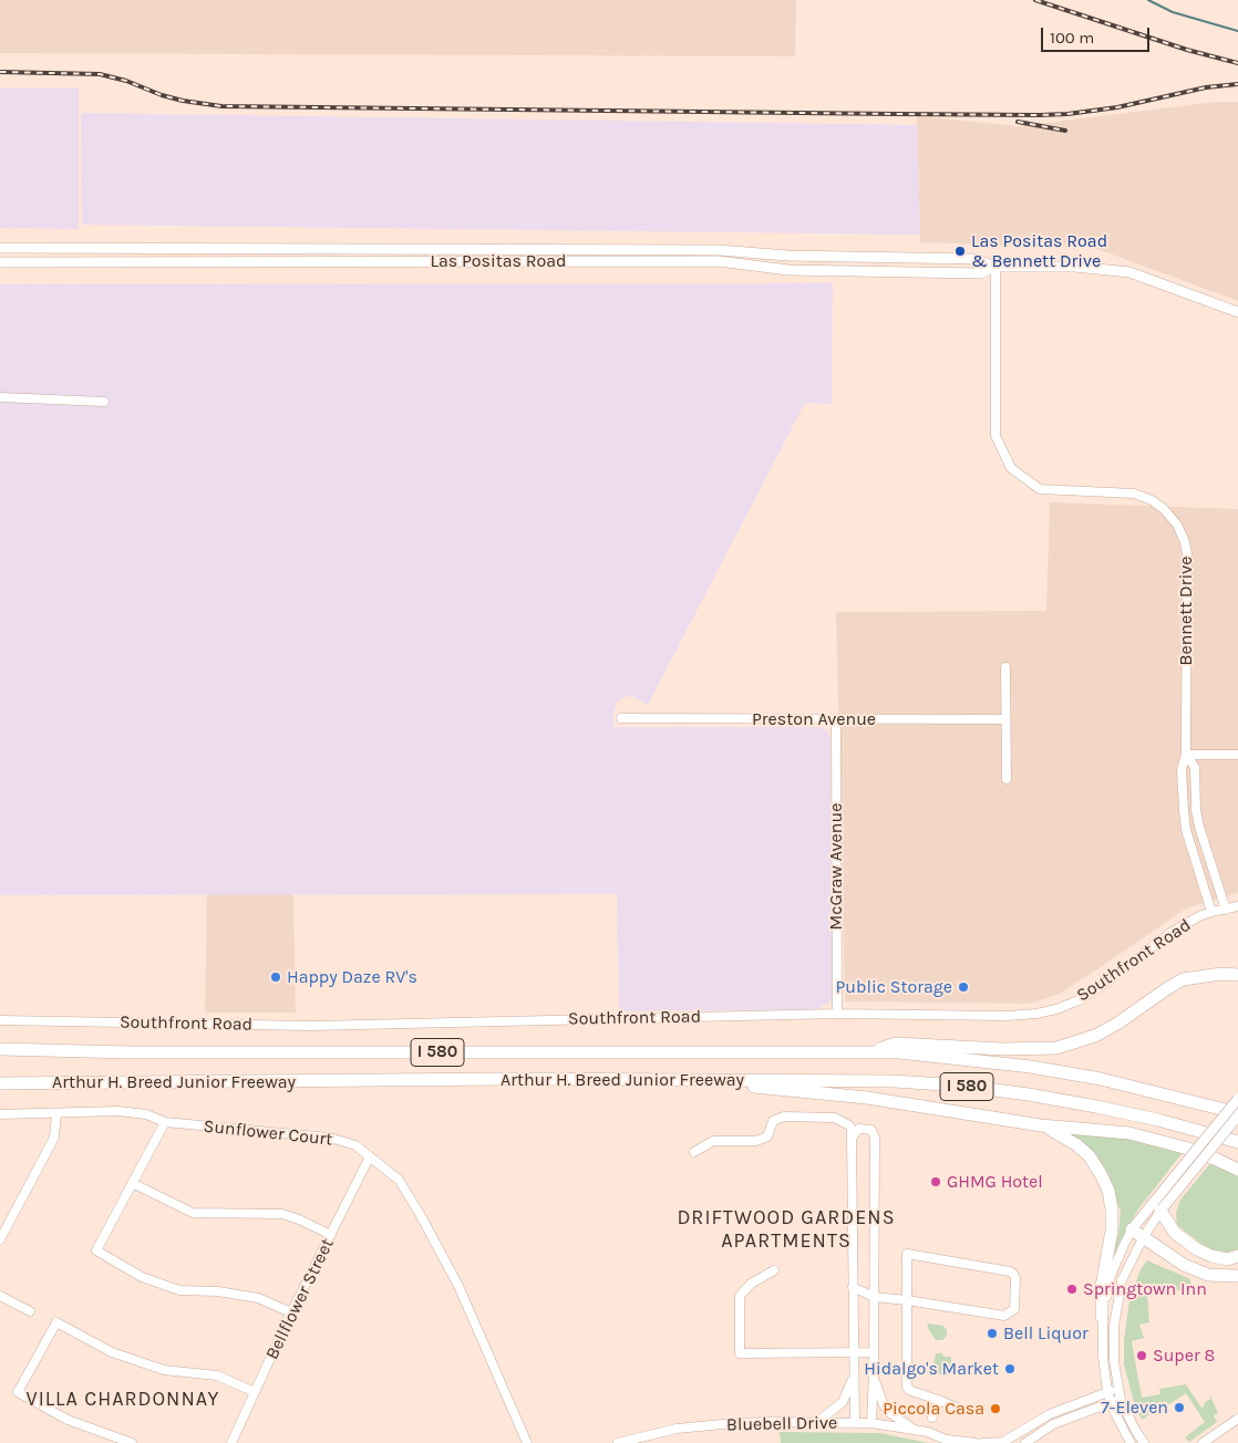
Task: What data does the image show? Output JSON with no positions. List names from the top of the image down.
{
  "streets": {
    "highway": ["I 580", "Arthur H. Breed Junior Freeway"],
    "main road": ["Las Positas Road"],
    "street": [
      "Bennett Drive",
      "Preston Avenue",
      "McGraw Avenue",
      "Southfront Road",
      "Sunflower Court",
      "Bellflower Street",
      "Bluebell Drive"
    ]
  },
  "crossings": [
    ["Las Positas Road", "Bennett Drive"],
    ["Bennett Drive", "Southfront Road"],
    ["Preston Avenue", "McGraw Avenue"],
    ["McGraw Avenue", "Southfront Road"],
    ["Sunflower Court", "Bellflower Street"]
  ],
  "districts": ["DRIFTWOOD GARDENS APARTMENTS", "VILLA CHARDONNAY"],
  "places": [
    "Las Positas Road & Bennett Drive",
    "Happy Daze RV's",
    "Public Storage",
    "GHMG Hotel",
    "Springtown Inn",
    "Bell Liquor",
    "Super 8",
    "Hidalgo's Market",
    "7-Eleven",
    "Piccola Casa"
  ],
  "scale_bar": "100 m"
}
